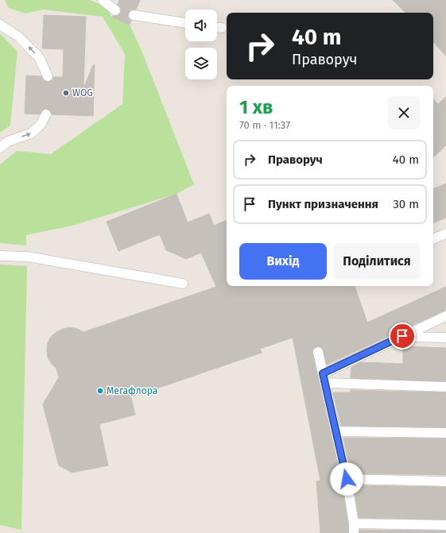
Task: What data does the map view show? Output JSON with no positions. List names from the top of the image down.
{
  "places": ["WOG", "Мегафлора"],
  "page": {
    "turn": ["40 m", "Праворуч"],
    "heading": ["1 хв", "70 m · 11:37"],
    "list": [
      {
        "name": "Праворуч",
        "value": "40 m"
      },
      {
        "name": "Пункт призначення",
        "value": "30 m"
      }
    ],
    "buttons": ["Вихід", "Поділитися"]
  }
}
